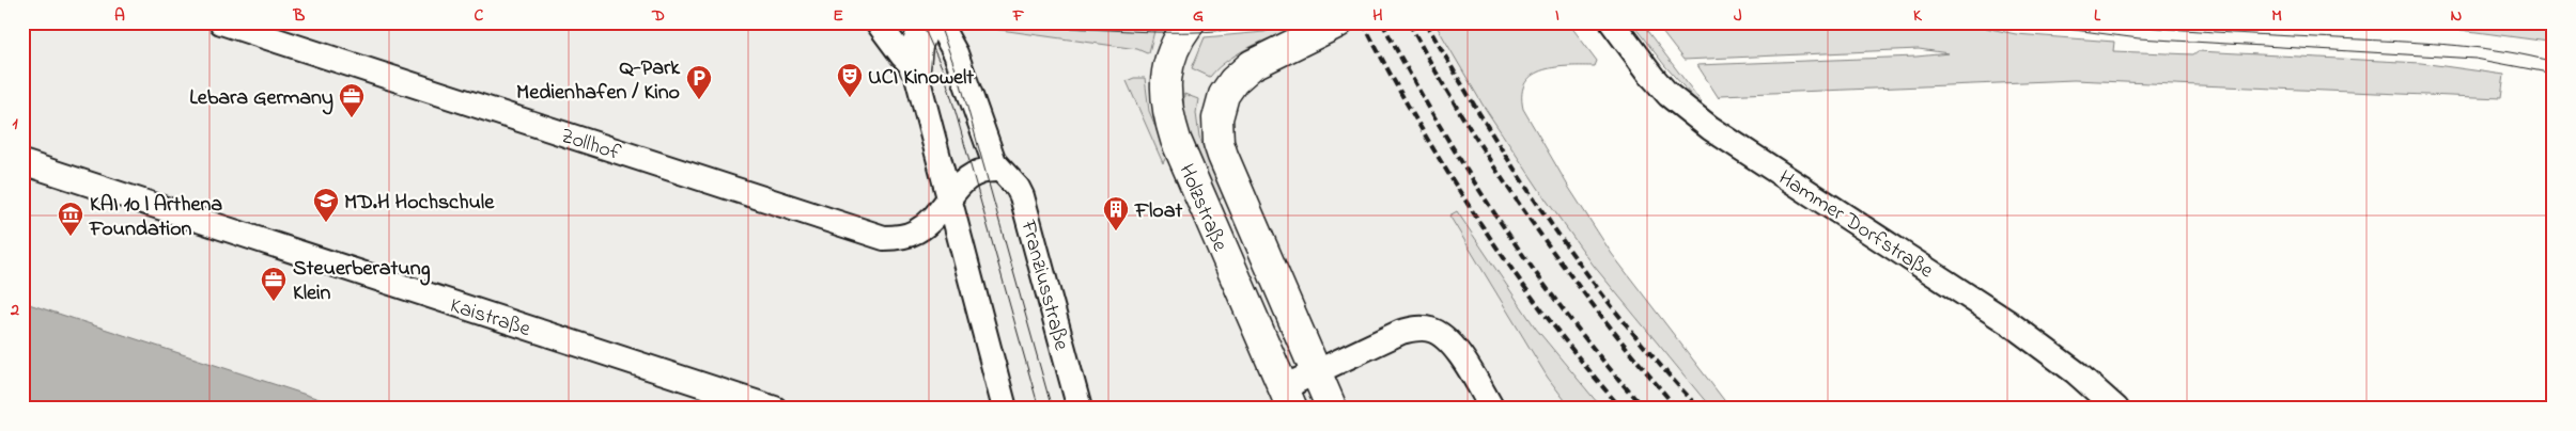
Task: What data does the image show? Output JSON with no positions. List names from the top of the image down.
{
  "streets": {
    "main road": ["Holzstraße"],
    "street": [
      "Zollhof",
      "Hammer Dorfstraße",
      "Franziusstraße",
      "Kaistraße"
    ]
  },
  "places": {
    "theatre": ["UCI Kinowelt"],
    "parking": ["Q-Park Medienhafen / Kino"],
    "office": ["Lebara Germany", "Steuerberatung Klein"],
    "school or university": ["MD.H Hochschule"],
    "building": ["Float"],
    "museum": ["KAI 10 | Arthena Foundation"]
  },
  "grid": {
    "columns": [
      "A",
      "B",
      "C",
      "D",
      "E",
      "F",
      "G",
      "H",
      "I",
      "J",
      "K",
      "L",
      "M",
      "N"
    ],
    "rows": ["1", "2"]
  }
}
